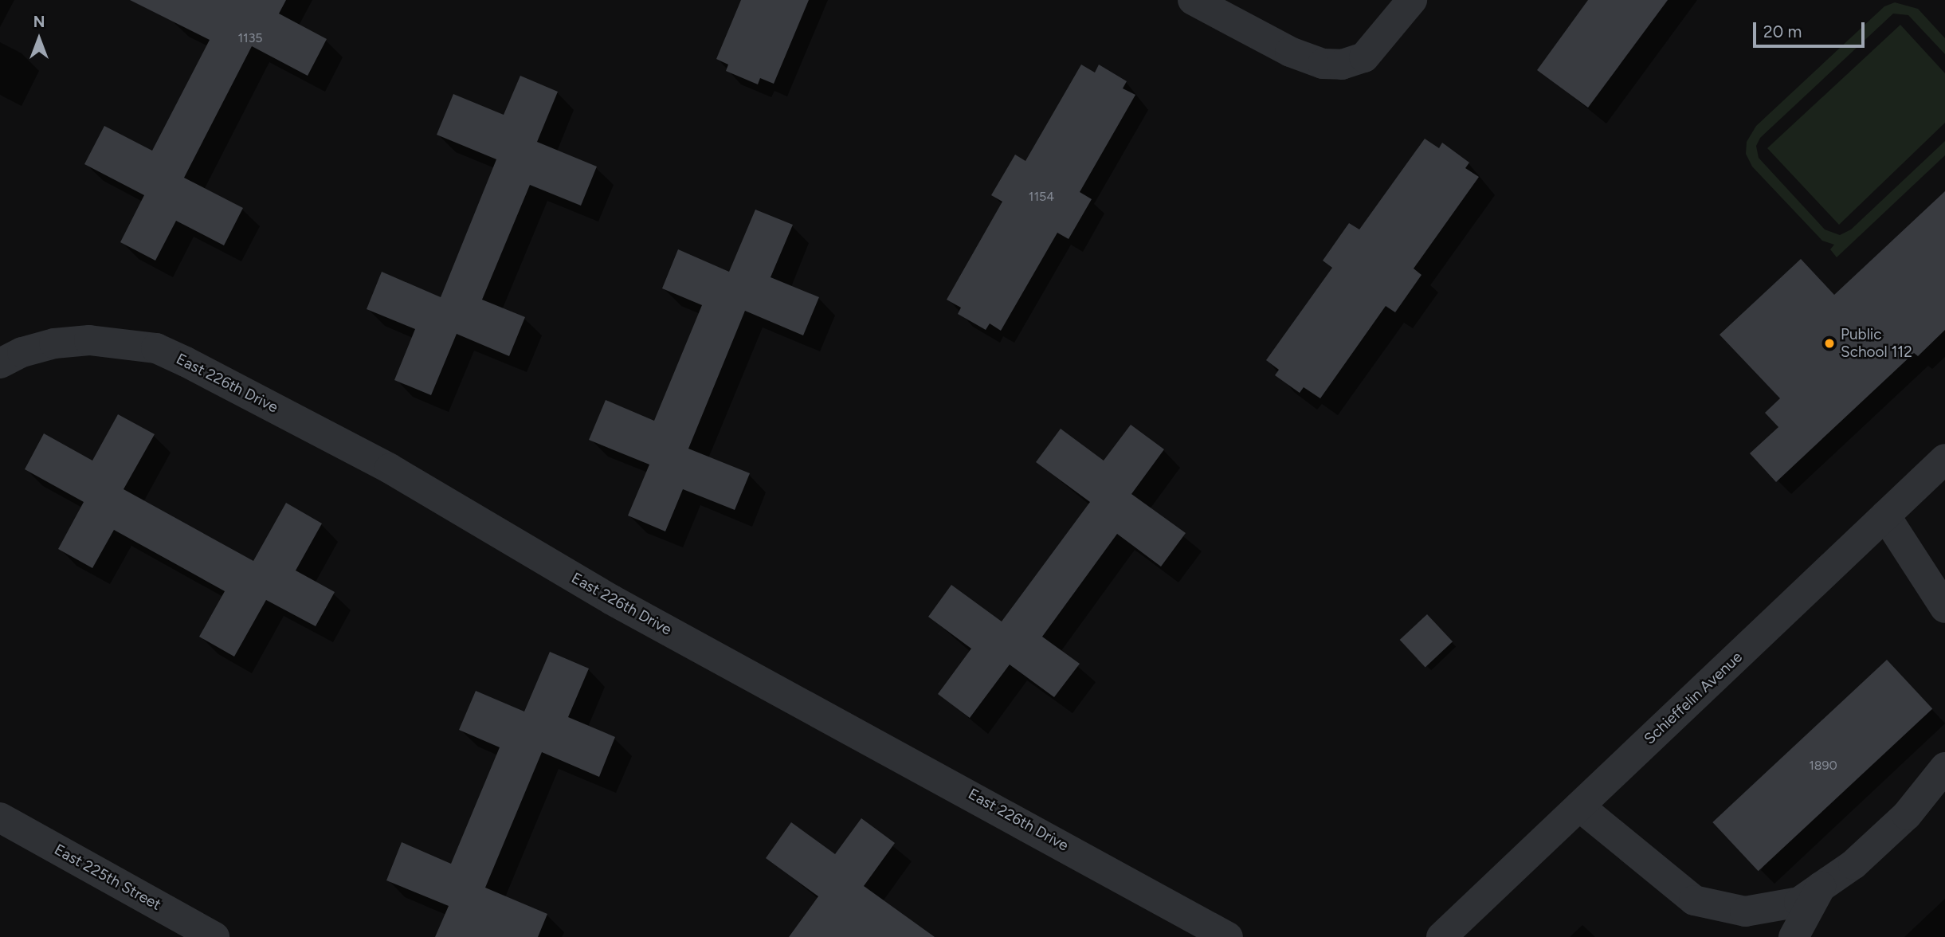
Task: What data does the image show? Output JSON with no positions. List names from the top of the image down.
{
  "streets": {
    "street": ["East 226th Drive", "Schieffelin Avenue", "East 225th Street"]
  },
  "places": ["Public School 112"],
  "house_numbers": ["1135", "1154", "1890"],
  "scale_bar": "20 m",
  "north": "top"
}
